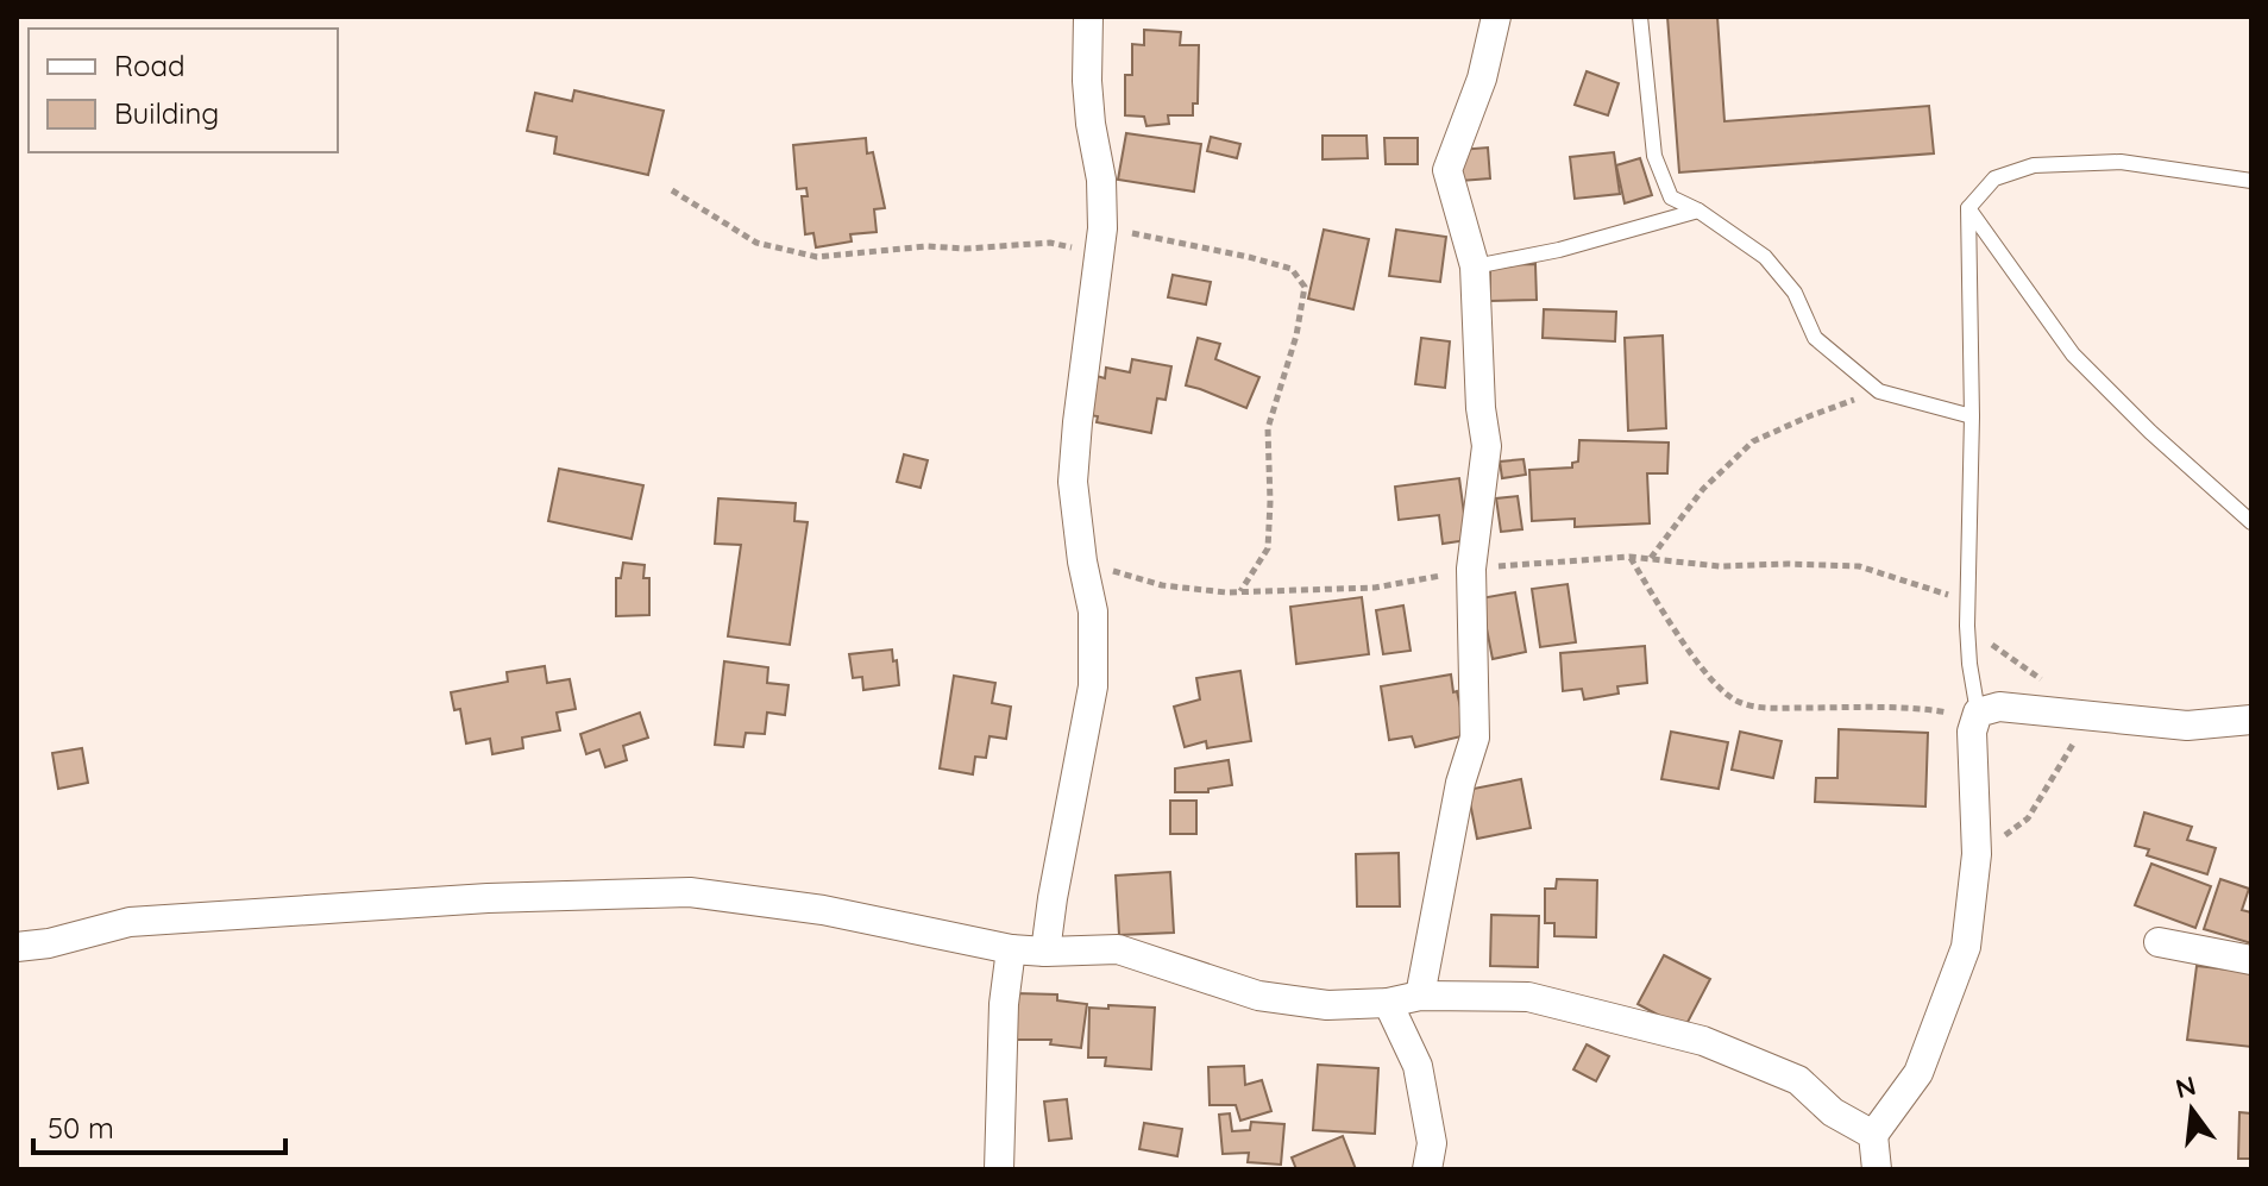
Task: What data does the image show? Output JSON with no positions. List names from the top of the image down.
{
  "legend": ["Road", "Building"],
  "scale_bar": "50 m",
  "north": "top"
}
